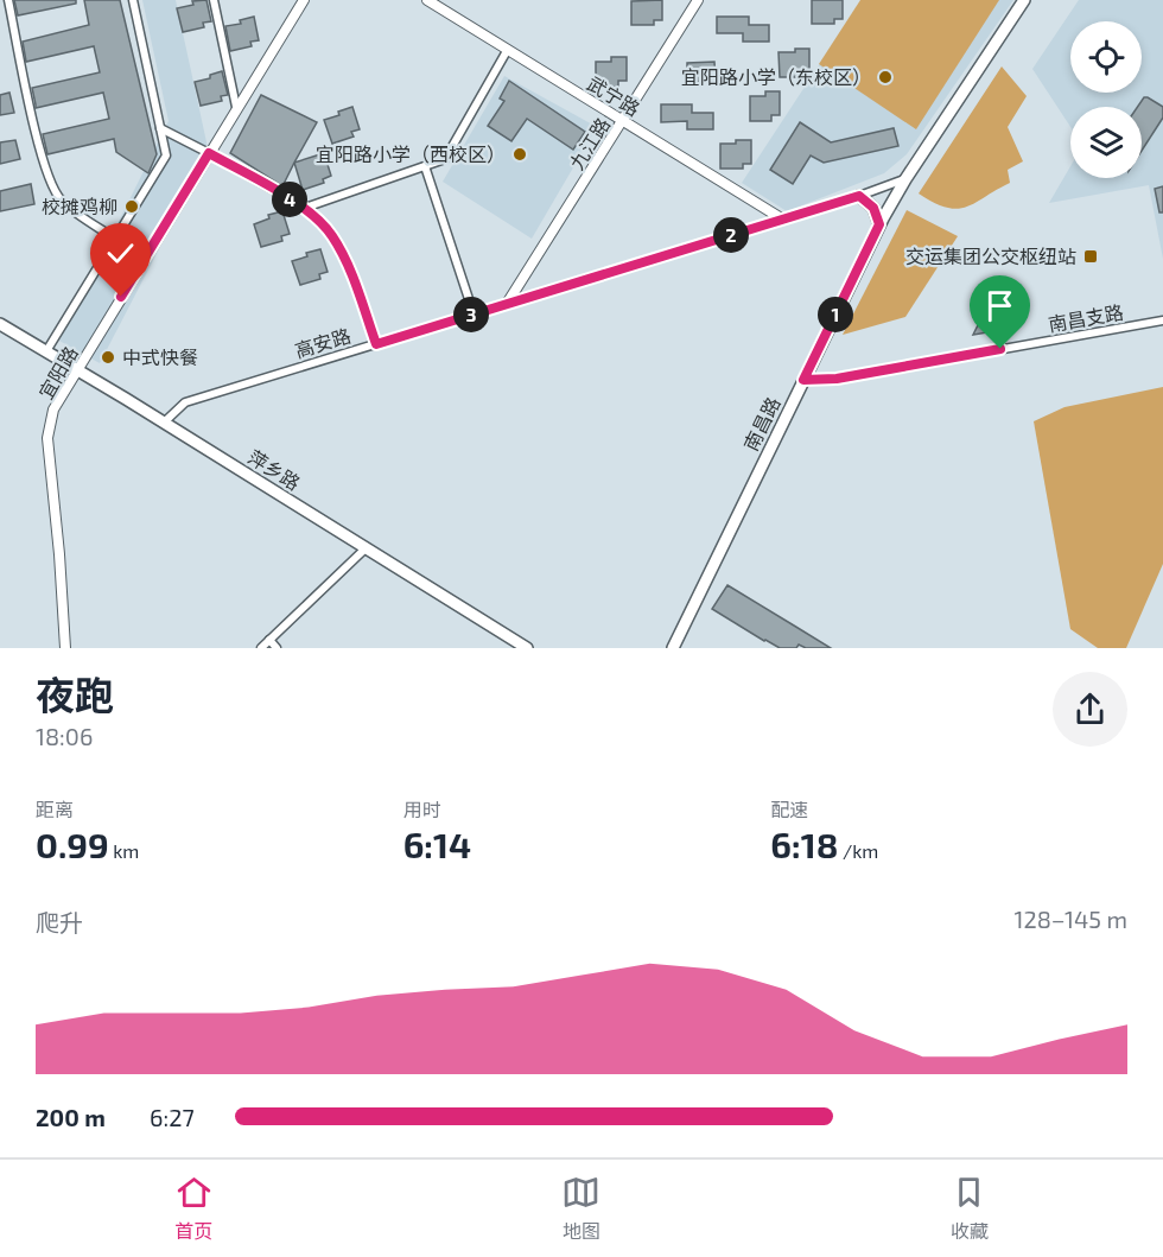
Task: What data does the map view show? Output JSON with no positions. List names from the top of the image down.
{
  "streets": {
    "main road": ["南昌路", "萍乡路"],
    "street": [
      "武宁路",
      "九江路",
      "南昌支路",
      "高安路",
      "宜阳路"
    ]
  },
  "crossings": [
    ["武宁路", "九江路"],
    ["武宁路", "高安路"],
    ["九江路", "高安路"],
    ["南昌支路", "南昌路"],
    ["高安路", "南昌路"],
    ["高安路", "萍乡路"],
    ["宜阳路", "萍乡路"]
  ],
  "places": {
    "other": [
      "宜阳路小学（东校区）",
      "宜阳路小学（西校区）",
      "校摊鸡柳",
      "中式快餐"
    ],
    "transit": ["交运集团公交枢纽站"]
  },
  "page": {
    "pins": [
      "4",
      "2",
      "1",
      "3"
    ],
    "heading": ["夜跑", "18:06"],
    "stats": [
      ["距离", "0.99 km"],
      ["用时", "6:14"],
      ["配速", "6:18 /km"]
    ],
    "chart": ["爬升", "128–145 m"],
    "list": [
      {
        "name": "200 m",
        "note": "6:27"
      }
    ],
    "tabs": ["首页", "地图", "收藏"]
  }
}
